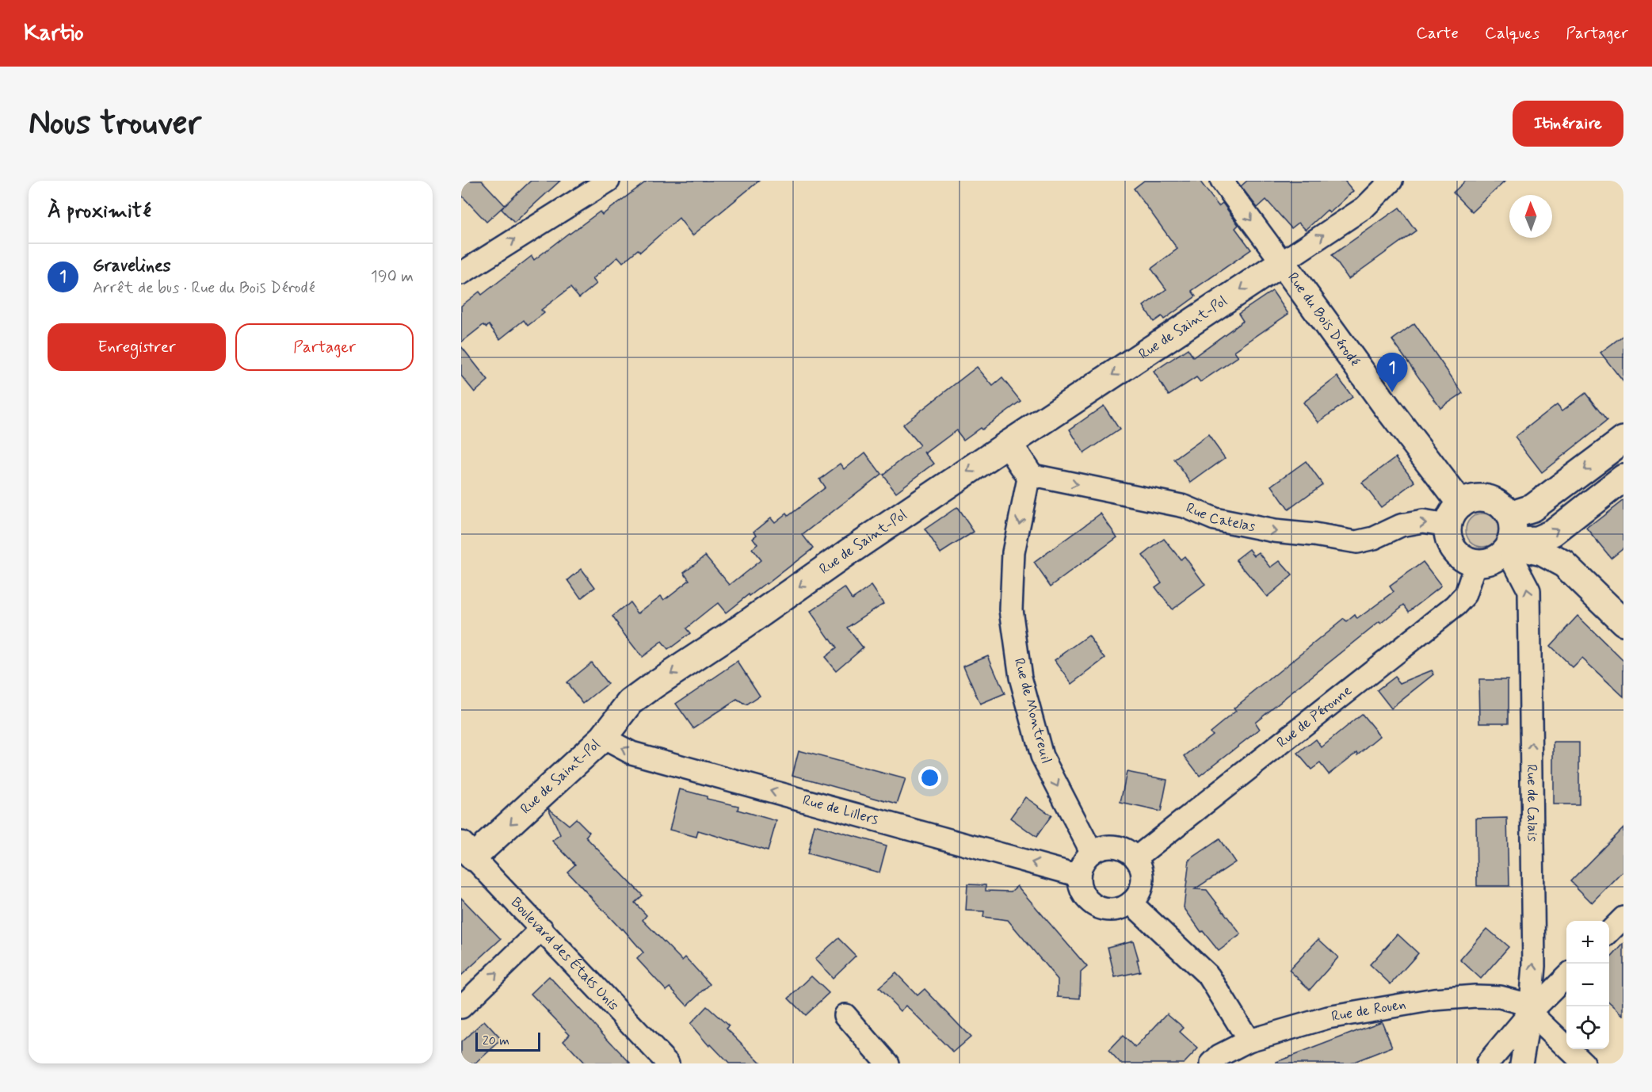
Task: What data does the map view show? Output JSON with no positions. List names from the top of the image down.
{
  "streets": {
    "street": [
      "Rue du Bois Dérodé",
      "Rue de Saint-Pol",
      "Rue Catelas",
      "Rue de Montreuil",
      "Rue de Péronne",
      "Rue de Calais",
      "Rue de Lillers",
      "Boulevard des États Unis",
      "Rue de Rouen"
    ]
  },
  "crossings": [
    ["Rue du Bois Dérodé", "Rue de Saint-Pol"],
    ["Rue du Bois Dérodé", "Rue Catelas"],
    ["Rue du Bois Dérodé", "Rue de Péronne"],
    ["Rue du Bois Dérodé", "Rue de Calais"],
    ["Rue de Saint-Pol", "Rue de Lillers"],
    ["Rue de Saint-Pol", "Boulevard des États Unis"],
    ["Rue Catelas", "Rue de Montreuil"],
    ["Rue Catelas", "Rue de Péronne"],
    ["Rue Catelas", "Rue de Calais"],
    ["Rue de Montreuil", "Rue de Péronne"],
    ["Rue de Montreuil", "Rue de Lillers"],
    ["Rue de Péronne", "Rue de Calais"],
    ["Rue de Péronne", "Rue de Lillers"],
    ["Rue de Calais", "Rue de Rouen"]
  ],
  "one_way": [
    "Rue de Saint-Pol",
    "Rue Catelas",
    "Rue de Montreuil",
    "Rue de Calais",
    "Rue de Lillers"
  ],
  "scale_bar": "20 m",
  "north": "top",
  "page": {
    "header": "Kartio",
    "nav": ["Carte", "Calques", "Partager"],
    "buttons": [
      "Itinéraire",
      ["Enregistrer", "Partager"]
    ],
    "title": "Nous trouver",
    "heading": "À proximité",
    "list": [
      {
        "mark": "1",
        "name": "Gravelines",
        "note": "Arrêt de bus · Rue du Bois Dérodé",
        "value": "190 m"
      }
    ],
    "pins": "1",
    "map_buttons": ["+", "−"],
    "scale": "20 m"
  }
}
